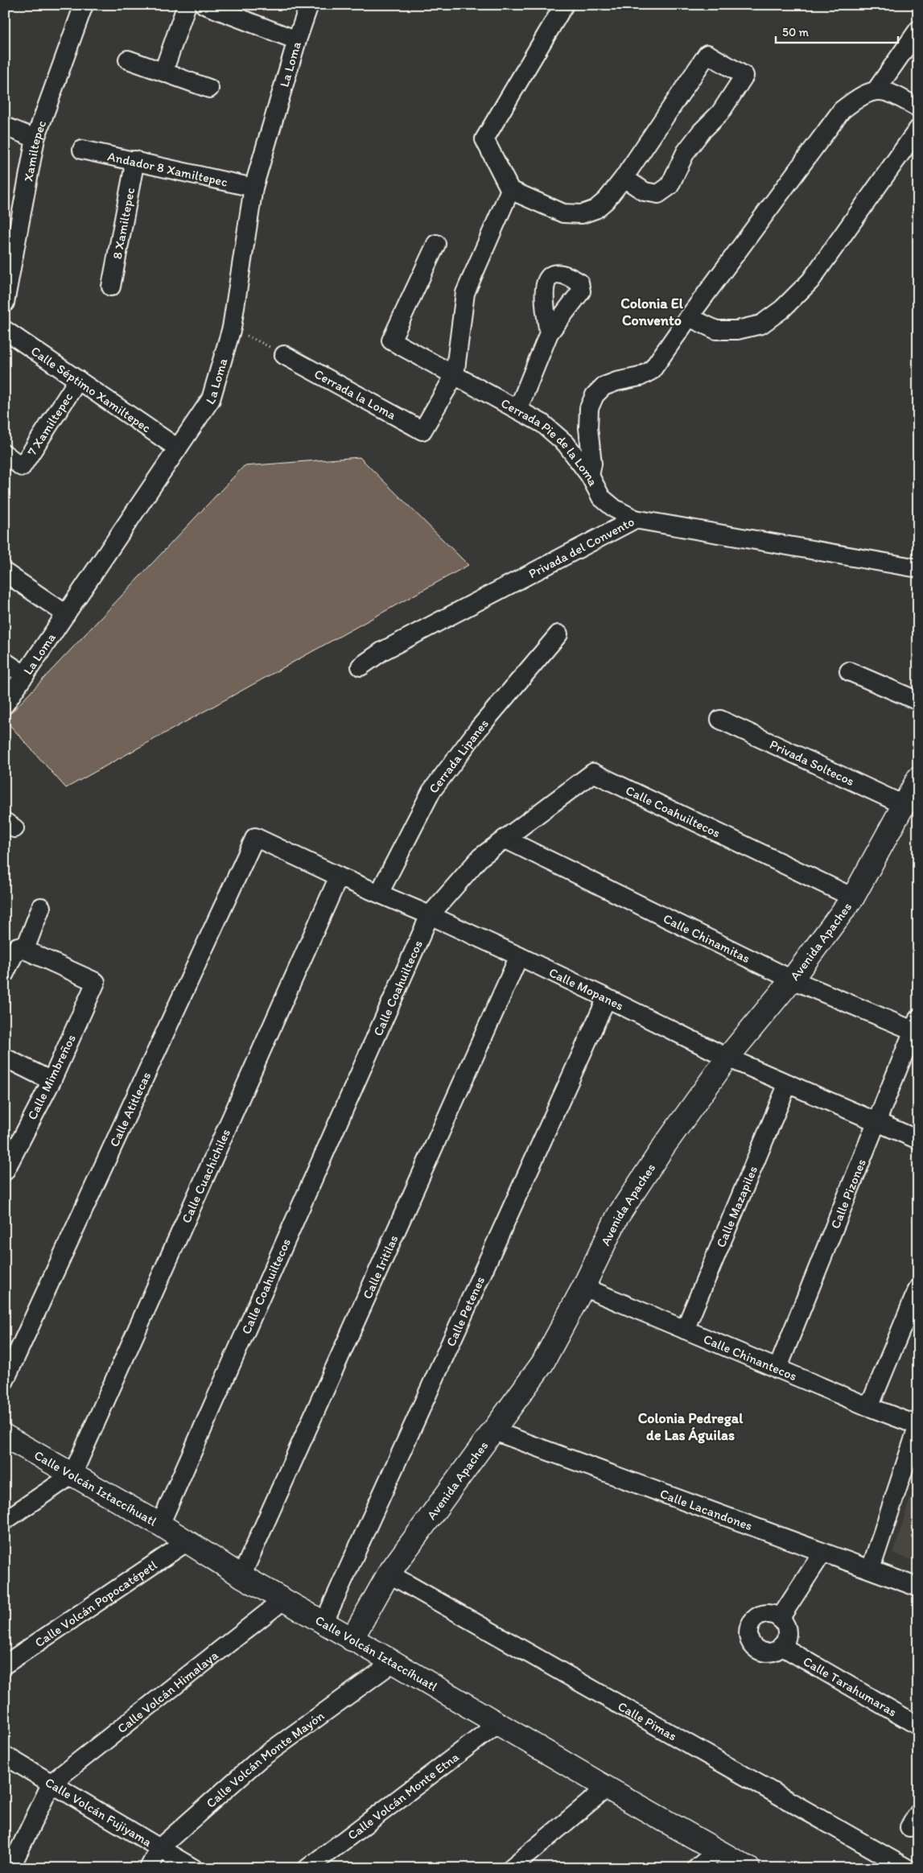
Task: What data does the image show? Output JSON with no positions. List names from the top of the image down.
{
  "streets": {
    "street": [
      "La Loma",
      "Xamiltepec",
      "Andador 8 Xamiltepec",
      "8 Xamiltepec",
      "Calle Séptimo Xamiltepec",
      "Cerrada la Loma",
      "7 Xamiltepec",
      "Cerrada Pie de la Loma",
      "Privada del Convento",
      "Cerrada Lipanes",
      "Privada Soltecos",
      "Calle Coahuiltecos",
      "Calle Chinamitas",
      "Avenida Apaches",
      "Calle Mopanes",
      "Calle Mimbreños",
      "Calle Atitlecas",
      "Calle Cuachichiles",
      "Calle Pizones",
      "Calle Mazapiles",
      "Calle Iritilas",
      "Calle Petenes",
      "Calle Chinantecos",
      "Calle Volcán Iztaccíhuatl",
      "Calle Lacandones",
      "Calle Volcán Popocatépetl",
      "Calle Tarahumaras",
      "Calle Volcán Himalaya",
      "Calle Pimas",
      "Calle Volcán Monte Mayón",
      "Calle Volcán Monte Etna",
      "Calle Volcán Fujiyama"
    ]
  },
  "crossings": [
    ["La Loma", "Andador 8 Xamiltepec"],
    ["La Loma", "Calle Séptimo Xamiltepec"],
    ["Andador 8 Xamiltepec", "8 Xamiltepec"],
    ["Calle Séptimo Xamiltepec", "7 Xamiltepec"],
    ["Cerrada la Loma", "Cerrada Pie de la Loma"],
    ["Cerrada Pie de la Loma", "Privada del Convento"],
    ["Cerrada Lipanes", "Calle Mopanes"],
    ["Privada Soltecos", "Avenida Apaches"],
    ["Calle Coahuiltecos", "Calle Chinamitas"],
    ["Calle Coahuiltecos", "Avenida Apaches"],
    ["Calle Coahuiltecos", "Calle Mopanes"],
    ["Calle Coahuiltecos", "Calle Volcán Iztaccíhuatl"],
    ["Calle Chinamitas", "Avenida Apaches"],
    ["Calle Chinamitas", "Calle Pizones"],
    ["Avenida Apaches", "Calle Mopanes"],
    ["Avenida Apaches", "Calle Chinantecos"],
    ["Avenida Apaches", "Calle Volcán Iztaccíhuatl"],
    ["Avenida Apaches", "Calle Lacandones"],
    ["Avenida Apaches", "Calle Pimas"],
    ["Calle Mopanes", "Calle Atitlecas"],
    ["Calle Mopanes", "Calle Cuachichiles"],
    ["Calle Mopanes", "Calle Pizones"],
    ["Calle Mopanes", "Calle Mazapiles"],
    ["Calle Mopanes", "Calle Iritilas"],
    ["Calle Mopanes", "Calle Petenes"],
    ["Calle Cuachichiles", "Calle Volcán Iztaccíhuatl"],
    ["Calle Pizones", "Calle Chinantecos"],
    ["Calle Mazapiles", "Calle Chinantecos"],
    ["Calle Iritilas", "Calle Volcán Iztaccíhuatl"],
    ["Calle Petenes", "Calle Volcán Iztaccíhuatl"],
    ["Calle Volcán Iztaccíhuatl", "Calle Volcán Popocatépetl"],
    ["Calle Volcán Iztaccíhuatl", "Calle Volcán Himalaya"],
    ["Calle Volcán Iztaccíhuatl", "Calle Volcán Monte Mayón"],
    ["Calle Volcán Iztaccíhuatl", "Calle Volcán Monte Etna"],
    ["Calle Volcán Himalaya", "Calle Volcán Fujiyama"],
    ["Calle Volcán Monte Mayón", "Calle Volcán Fujiyama"]
  ],
  "districts": ["Colonia El Convento", "Colonia Pedregal de Las Águilas"],
  "scale_bar": "50 m"
}
